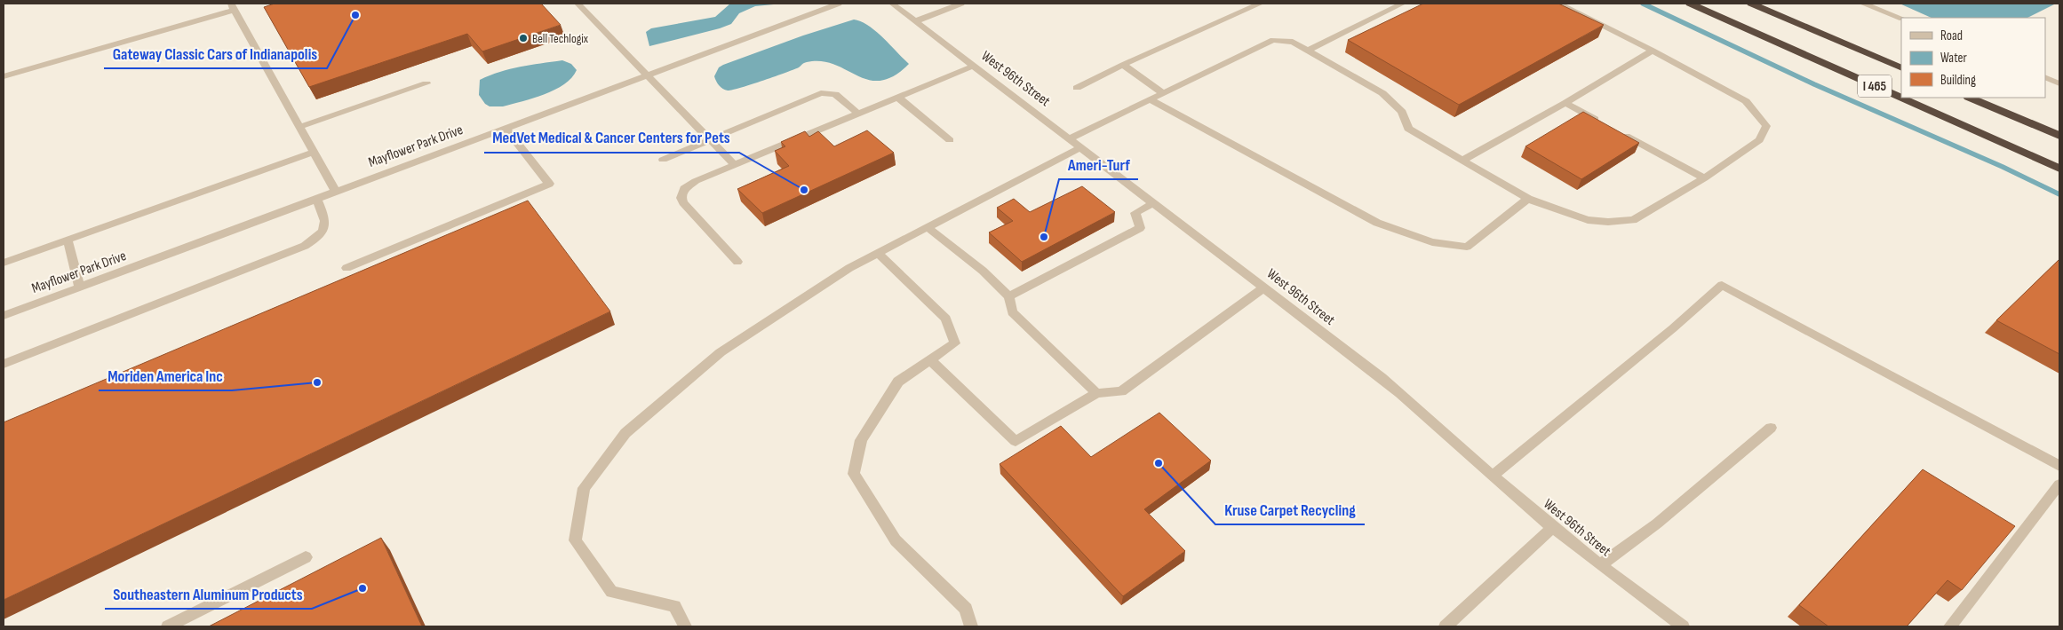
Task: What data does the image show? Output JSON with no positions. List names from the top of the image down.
{
  "streets": {
    "highway": ["I 465"],
    "street": ["West 96th Street", "Mayflower Park Drive"]
  },
  "places": [
    "Gateway Classic Cars of Indianapolis",
    "Bell Techlogix",
    "MedVet Medical & Cancer Centers for Pets",
    "Ameri-Turf",
    "Moriden America Inc",
    "Kruse Carpet Recycling",
    "Southeastern Aluminum Products"
  ],
  "legend": ["Road", "Water", "Building"]
}
